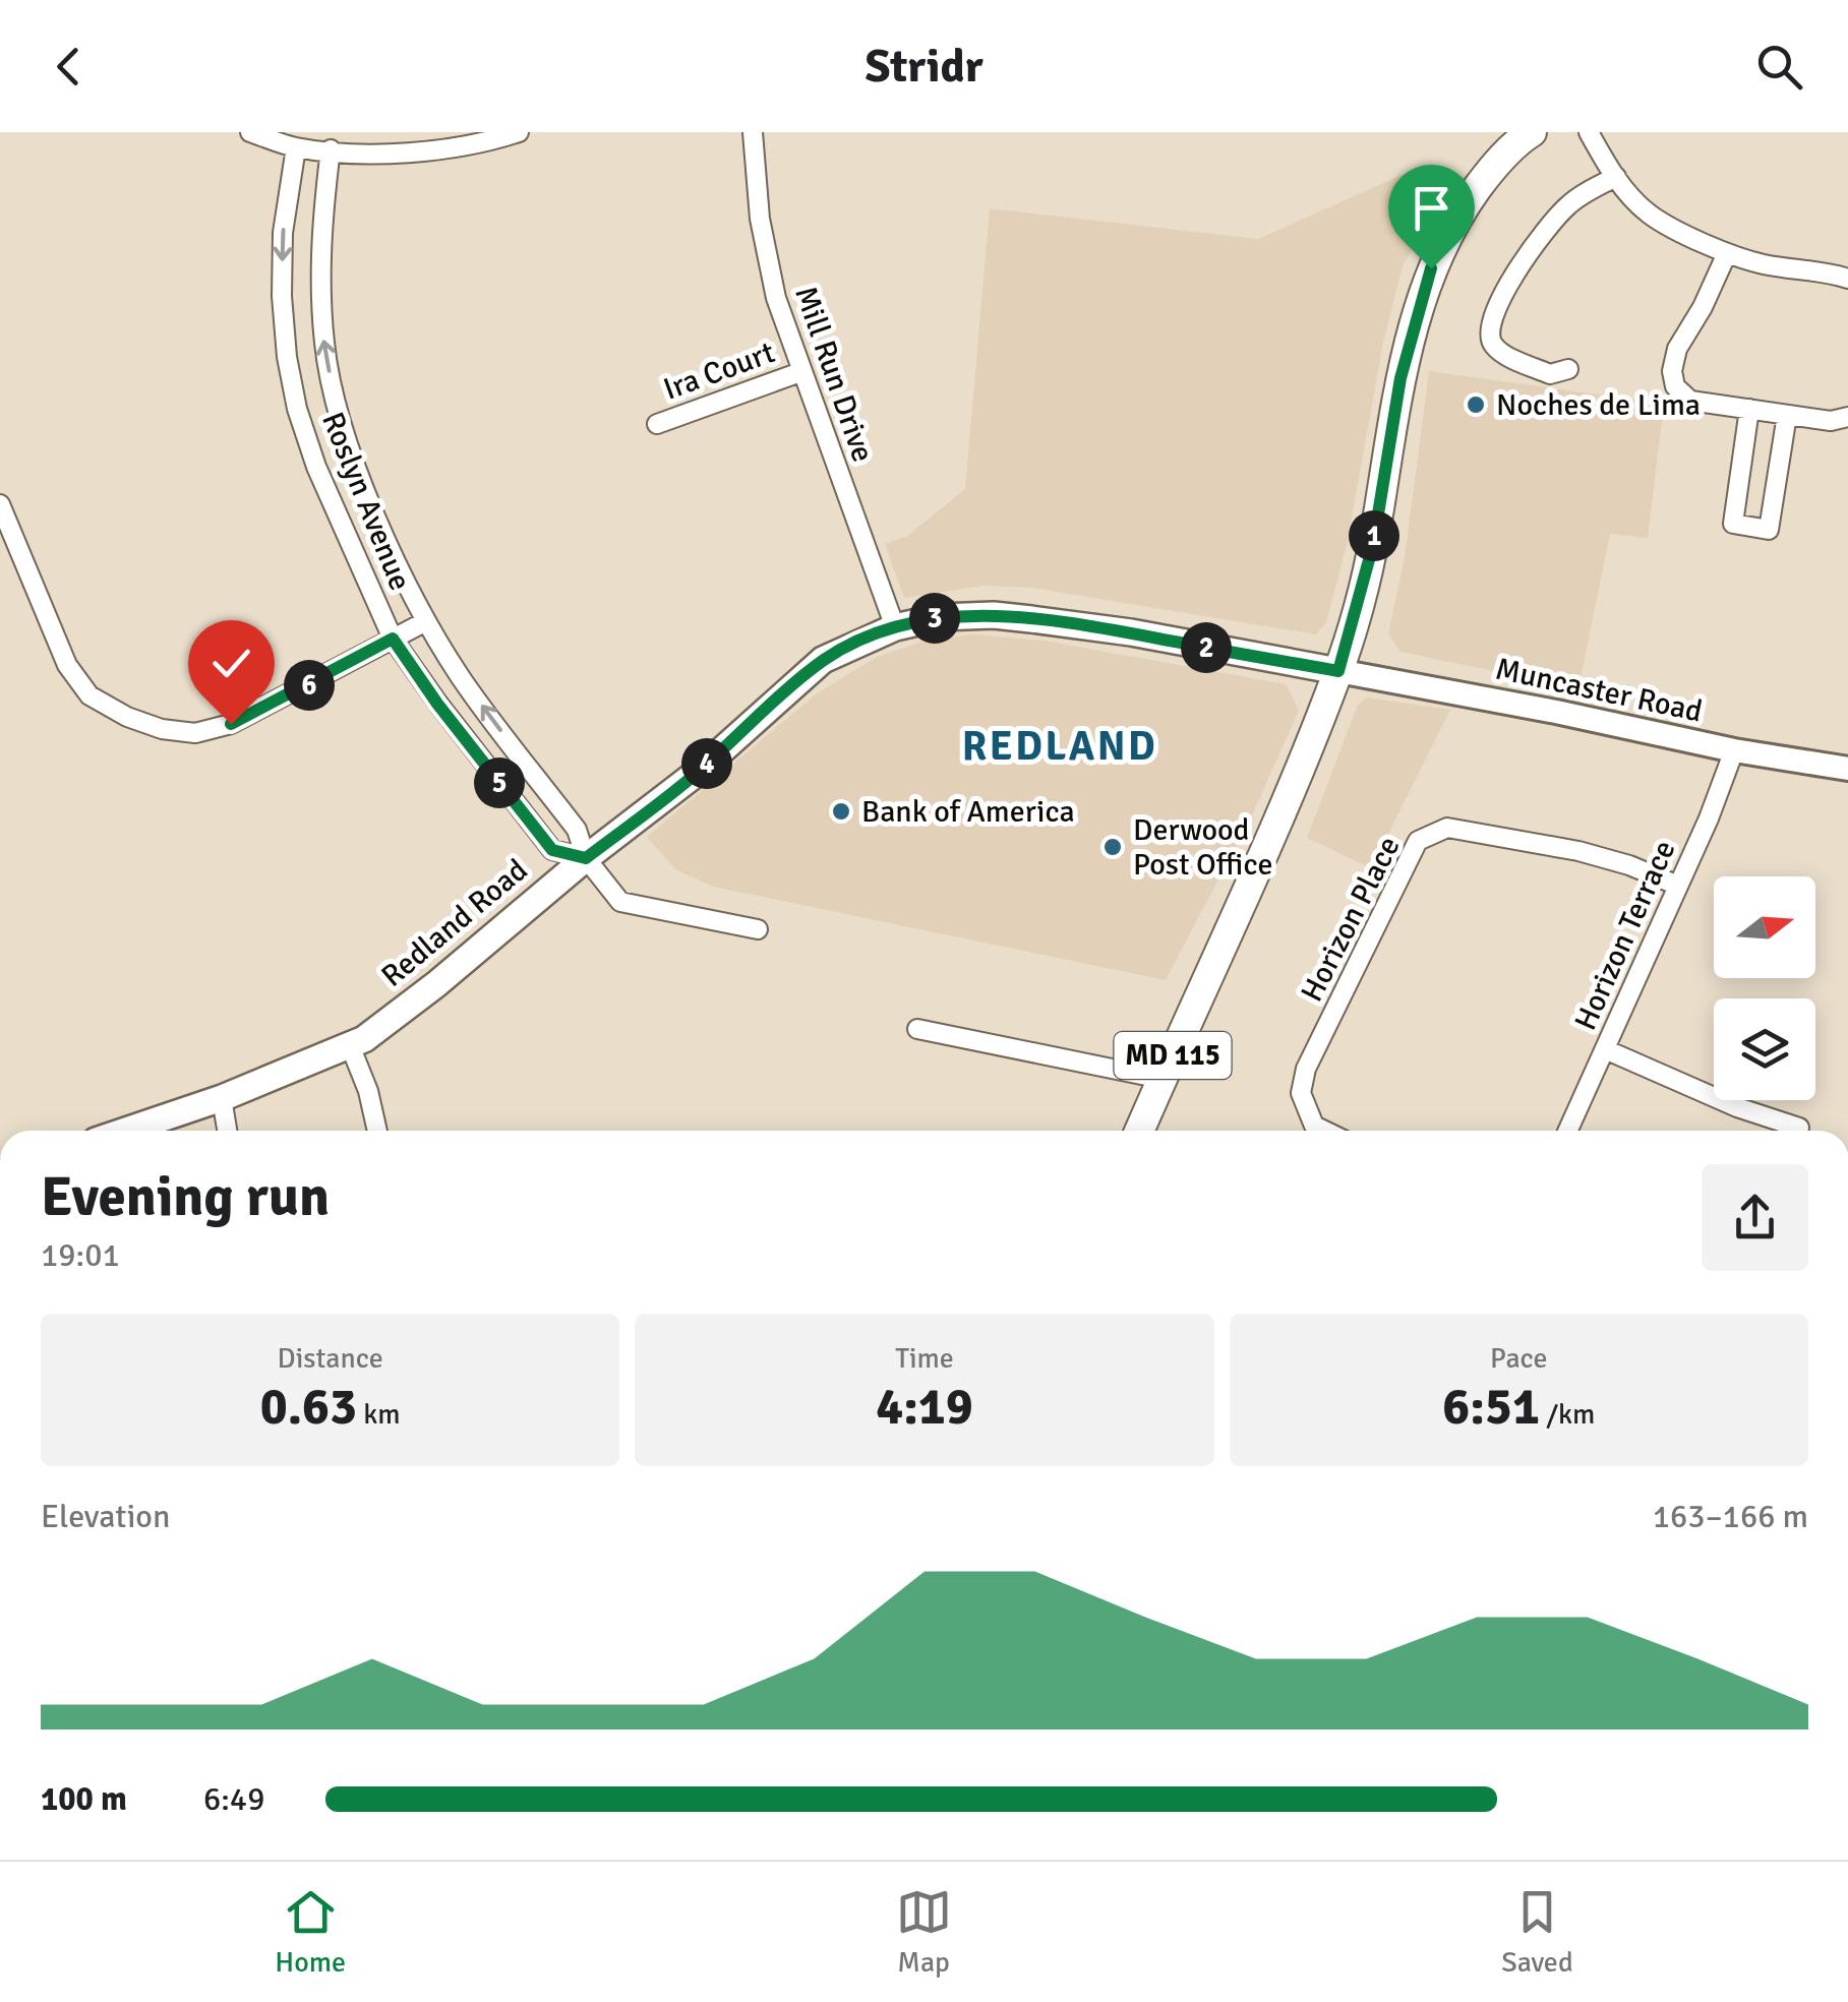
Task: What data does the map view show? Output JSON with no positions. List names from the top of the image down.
{
  "streets": {
    "main road": ["Redland Road", "MD 115"],
    "street": [
      "Ira Court",
      "Mill Run Drive",
      "Roslyn Avenue",
      "Muncaster Road",
      "Horizon Place",
      "Horizon Terrace"
    ]
  },
  "crossings": [
    ["Ira Court", "Mill Run Drive"],
    ["Mill Run Drive", "Redland Road"],
    ["Roslyn Avenue", "Redland Road"],
    ["Muncaster Road", "Redland Road"],
    ["Muncaster Road", "Horizon Terrace"],
    ["Muncaster Road", "MD 115"],
    ["Horizon Place", "Horizon Terrace"],
    ["Redland Road", "MD 115"]
  ],
  "districts": ["REDLAND"],
  "places": ["Noches de Lima", "Bank of America", "Derwood Post Office"],
  "north": "right",
  "page": {
    "header": "Stridr",
    "pins": [
      "1",
      "3",
      "2",
      "6",
      "4",
      "5"
    ],
    "heading": ["Evening run", "19:01"],
    "stats": [
      ["Distance", "0.63 km"],
      ["Time", "4:19"],
      ["Pace", "6:51 /km"]
    ],
    "chart": ["Elevation", "163–166 m"],
    "list": [
      {
        "name": "100 m",
        "note": "6:49"
      }
    ],
    "tabs": ["Home", "Map", "Saved"]
  }
}
